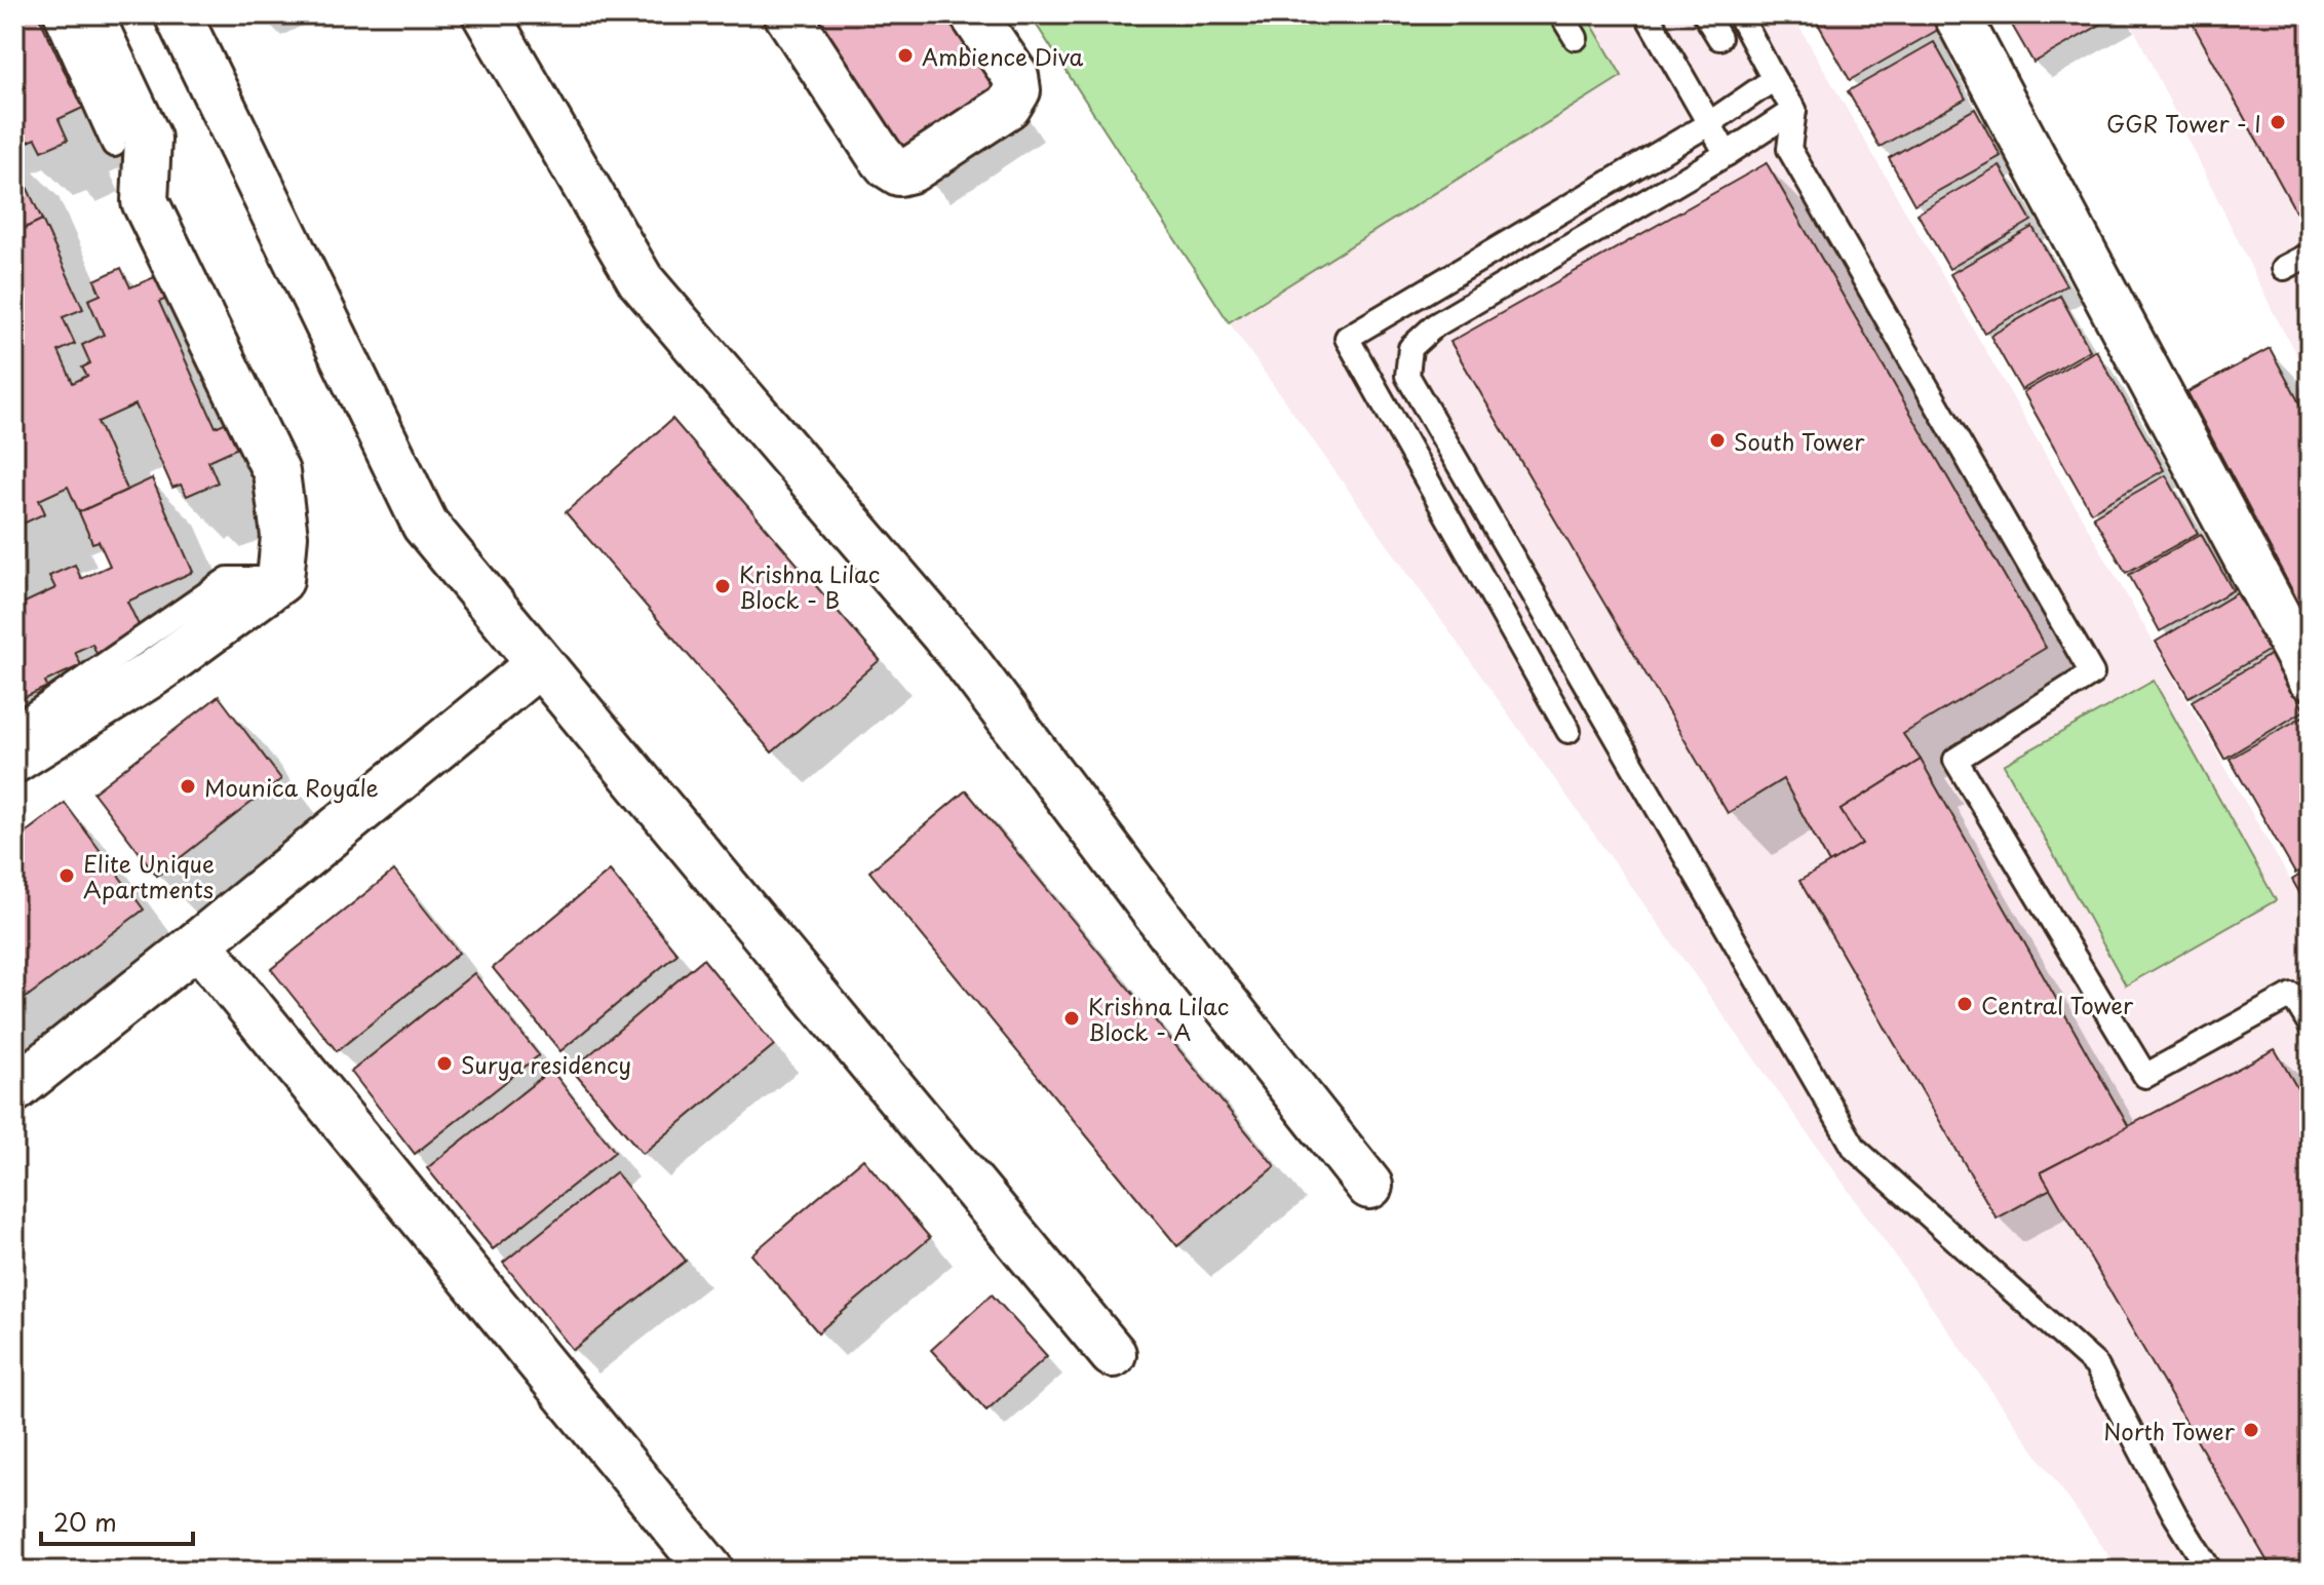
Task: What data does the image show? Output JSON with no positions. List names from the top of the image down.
{
  "places": [
    "Ambience Diva",
    "GGR Tower - I",
    "South Tower",
    "Krishna Lilac Block - B",
    "Mounica Royale",
    "Elite Unique Apartments",
    "Central Tower",
    "Krishna Lilac Block - A",
    "Surya residency",
    "North Tower"
  ],
  "scale_bar": "20 m"
}
